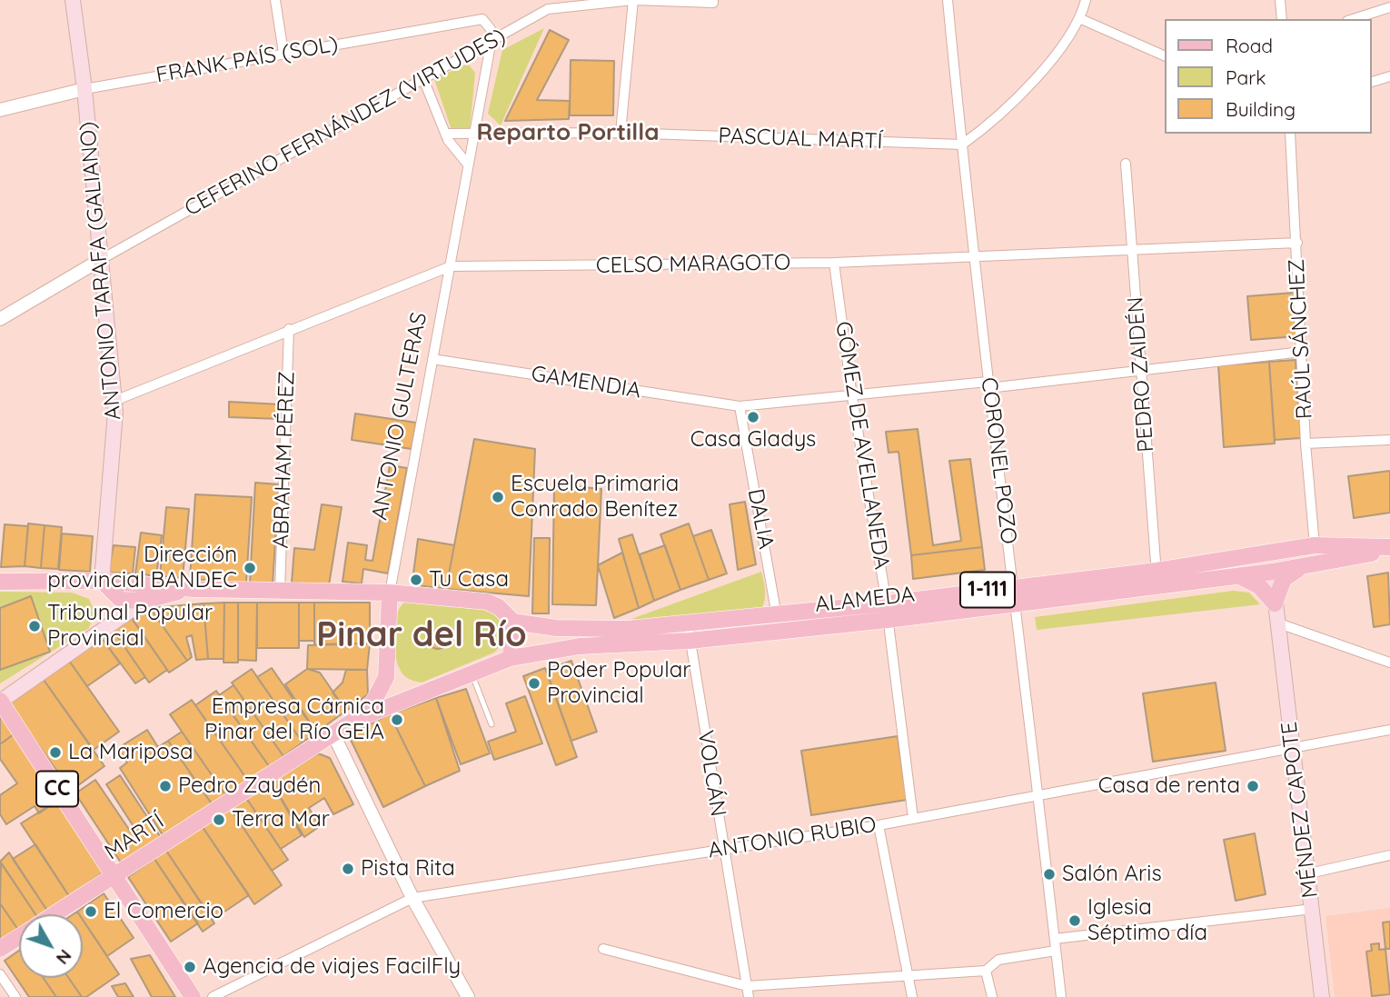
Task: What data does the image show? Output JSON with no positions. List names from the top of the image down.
{
  "streets": {
    "main road": [
      "ANTONIO TARAFA (GALIANO)",
      "ANTONIO GULTERAS",
      "1-111",
      "ALAMEDA",
      "CC",
      "MÉNDEZ CAPOTE",
      "MARTÍ"
    ],
    "street": [
      "FRANK PAÍS (SOL)",
      "CEFERINO FERNÁNDEZ (VIRTUDES)",
      "PASCUAL MARTÍ",
      "CELSO MARAGOTO",
      "RAÚL SÁNCHEZ",
      "PEDRO ZAIDÉN",
      "GAMENDIA",
      "GÓMEZ DE AVELLANEDA",
      "ABRAHAM PÉREZ",
      "CORONEL POZO",
      "DALIA",
      "VOLCÁN",
      "ANTONIO RUBIO"
    ]
  },
  "crossings": [
    ["FRANK PAÍS (SOL)", "CEFERINO FERNÁNDEZ (VIRTUDES)"],
    ["FRANK PAÍS (SOL)", "ANTONIO TARAFA (GALIANO)"],
    ["FRANK PAÍS (SOL)", "ANTONIO GULTERAS"],
    ["CEFERINO FERNÁNDEZ (VIRTUDES)", "ANTONIO TARAFA (GALIANO)"],
    ["CEFERINO FERNÁNDEZ (VIRTUDES)", "ANTONIO GULTERAS"],
    ["PASCUAL MARTÍ", "ANTONIO GULTERAS"],
    ["PASCUAL MARTÍ", "CORONEL POZO"],
    ["CELSO MARAGOTO", "ANTONIO TARAFA (GALIANO)"],
    ["CELSO MARAGOTO", "RAÚL SÁNCHEZ"],
    ["CELSO MARAGOTO", "PEDRO ZAIDÉN"],
    ["CELSO MARAGOTO", "ANTONIO GULTERAS"],
    ["CELSO MARAGOTO", "GÓMEZ DE AVELLANEDA"],
    ["CELSO MARAGOTO", "ABRAHAM PÉREZ"],
    ["CELSO MARAGOTO", "CORONEL POZO"],
    ["RAÚL SÁNCHEZ", "GAMENDIA"],
    ["RAÚL SÁNCHEZ", "ALAMEDA"],
    ["PEDRO ZAIDÉN", "GAMENDIA"],
    ["PEDRO ZAIDÉN", "ALAMEDA"],
    ["GAMENDIA", "ANTONIO GULTERAS"],
    ["GAMENDIA", "GÓMEZ DE AVELLANEDA"],
    ["GAMENDIA", "CORONEL POZO"],
    ["GAMENDIA", "DALIA"],
    ["ANTONIO GULTERAS", "ALAMEDA"],
    ["ANTONIO GULTERAS", "MARTÍ"],
    ["GÓMEZ DE AVELLANEDA", "ALAMEDA"],
    ["GÓMEZ DE AVELLANEDA", "ANTONIO RUBIO"],
    ["CORONEL POZO", "ALAMEDA"],
    ["CORONEL POZO", "ANTONIO RUBIO"],
    ["DALIA", "ALAMEDA"],
    ["ALAMEDA", "VOLCÁN"],
    ["ALAMEDA", "MÉNDEZ CAPOTE"],
    ["ALAMEDA", "MARTÍ"],
    ["VOLCÁN", "ANTONIO RUBIO"],
    ["CC", "MARTÍ"],
    ["MÉNDEZ CAPOTE", "ANTONIO RUBIO"]
  ],
  "districts": ["Reparto Portilla", "Pinar del Río"],
  "places": [
    "Casa Gladys",
    "Escuela Primaria Conrado Benítez",
    "Dirección provincial BANDEC",
    "Tu Casa",
    "Tribunal Popular Provincial",
    "Poder Popular Provincial",
    "Empresa Cárnica Pinar del Río GEIA",
    "La Mariposa",
    "Pedro Zaydén",
    "Casa de renta",
    "Terra Mar",
    "Pista Rita",
    "Salón Aris",
    "El Comercio",
    "Iglesia Séptimo día",
    "Agencia de viajes FacilFly"
  ],
  "legend": ["Road", "Park", "Building"],
  "north": "bottom right"
}
